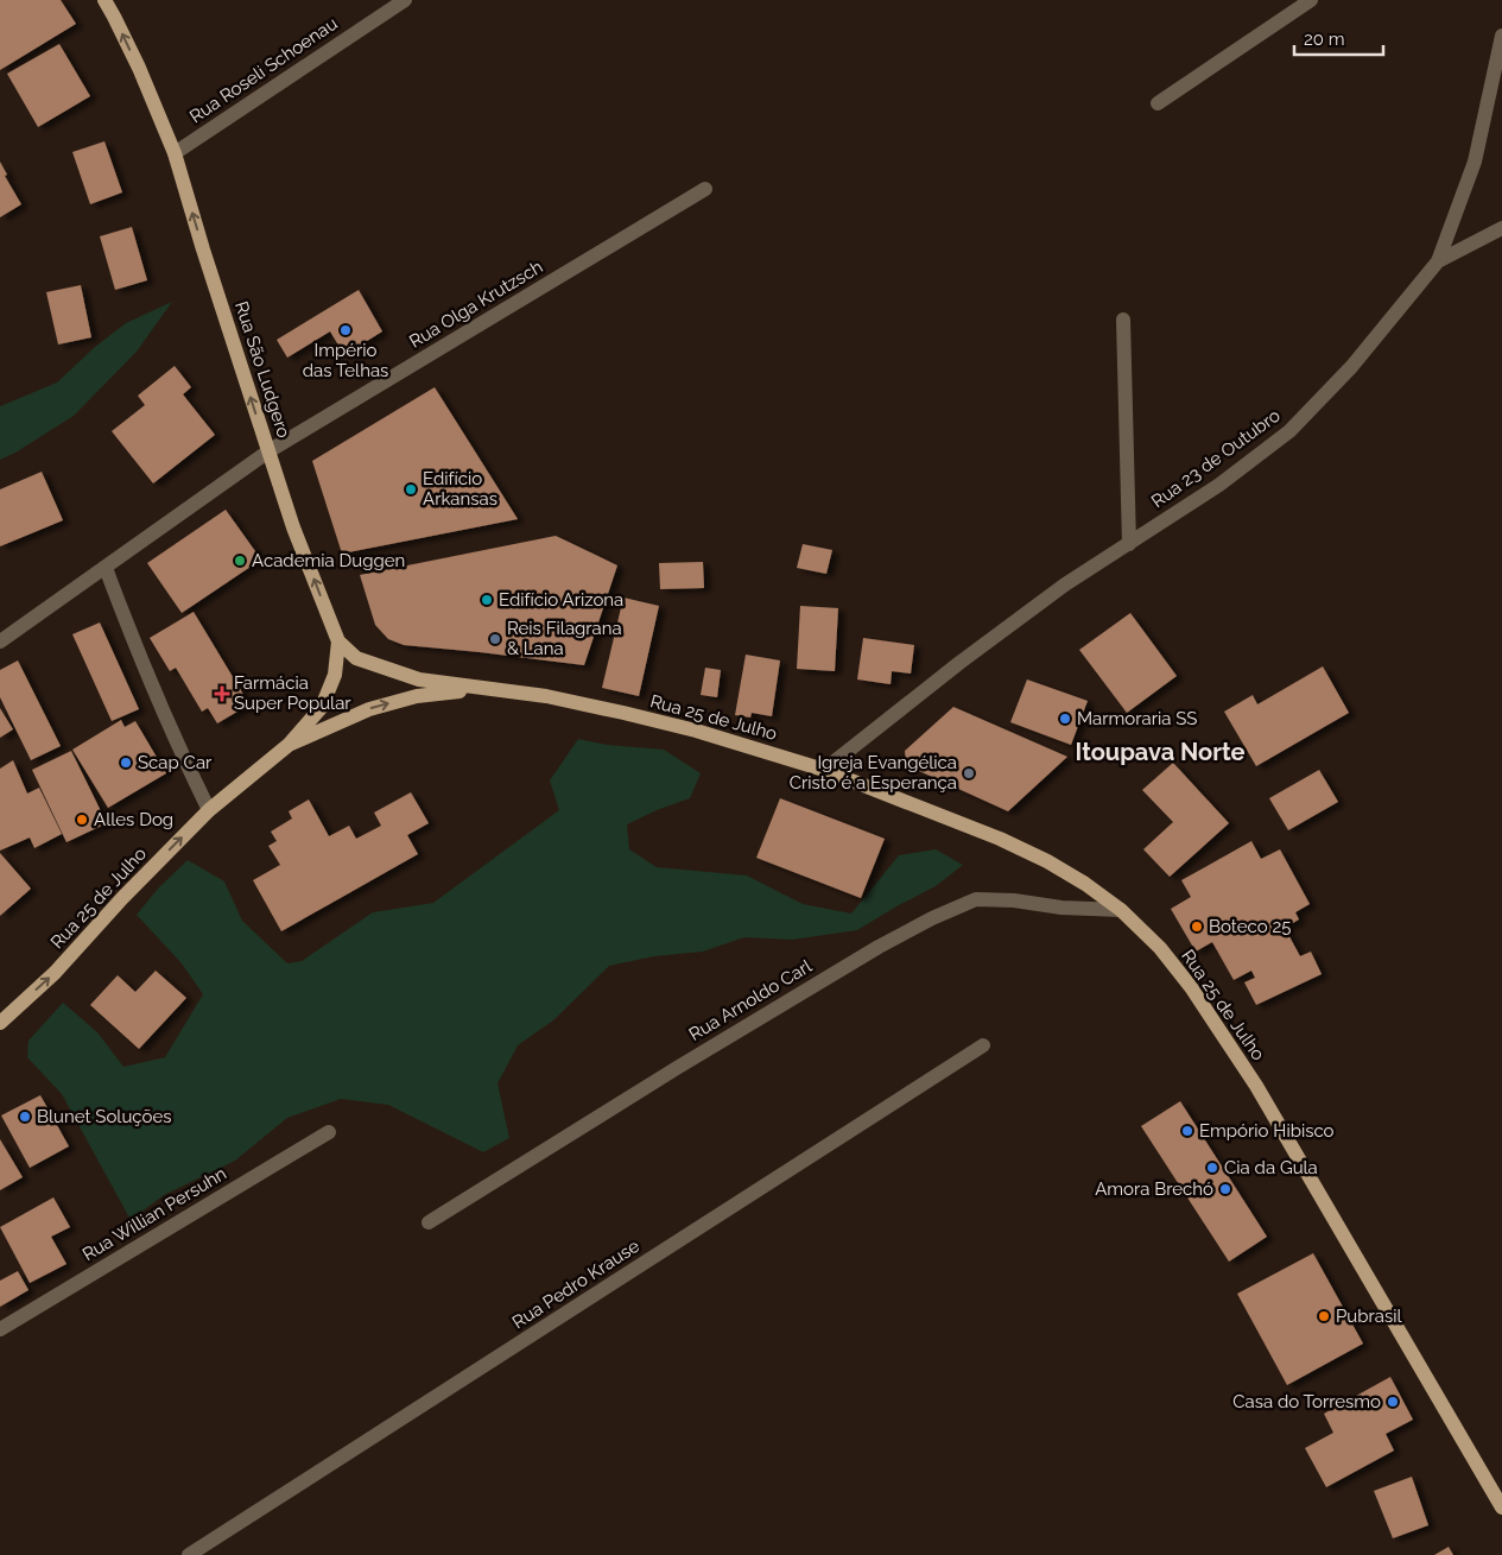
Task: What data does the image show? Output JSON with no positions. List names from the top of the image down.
{
  "streets": {
    "main road": ["Rua São Ludgero", "Rua 25 de Julho"],
    "street": [
      "Rua Roseli Schoenau",
      "Rua Olga Krutzsch",
      "Rua 23 de Outubro",
      "Rua Arnoldo Carl",
      "Rua Willian Persuhn",
      "Rua Pedro Krause"
    ]
  },
  "crossings": [
    ["Rua Roseli Schoenau", "Rua São Ludgero"],
    ["Rua Olga Krutzsch", "Rua São Ludgero"],
    ["Rua São Ludgero", "Rua 25 de Julho"],
    ["Rua 23 de Outubro", "Rua 25 de Julho"],
    ["Rua 25 de Julho", "Rua Arnoldo Carl"]
  ],
  "one_way": ["Rua São Ludgero"],
  "districts": ["Itoupava Norte"],
  "places": {
    "other": [
      "Império das Telhas",
      "Edifício Arkansas",
      "Academia Duggen",
      "Edifício Arizona",
      "Reis Filagrana & Lana",
      "Marmoraria SS",
      "Scap Car",
      "Igreja Evangélica Cristo é a Esperança",
      "Alles Dog",
      "Boteco 25",
      "Blunet Soluções",
      "Empório Hibisco",
      "Cia da Gula",
      "Amora Brechó",
      "Pubrasil",
      "Casa do Torresmo"
    ],
    "health": ["Farmácia Super Popular"]
  },
  "scale_bar": "20 m"
}
